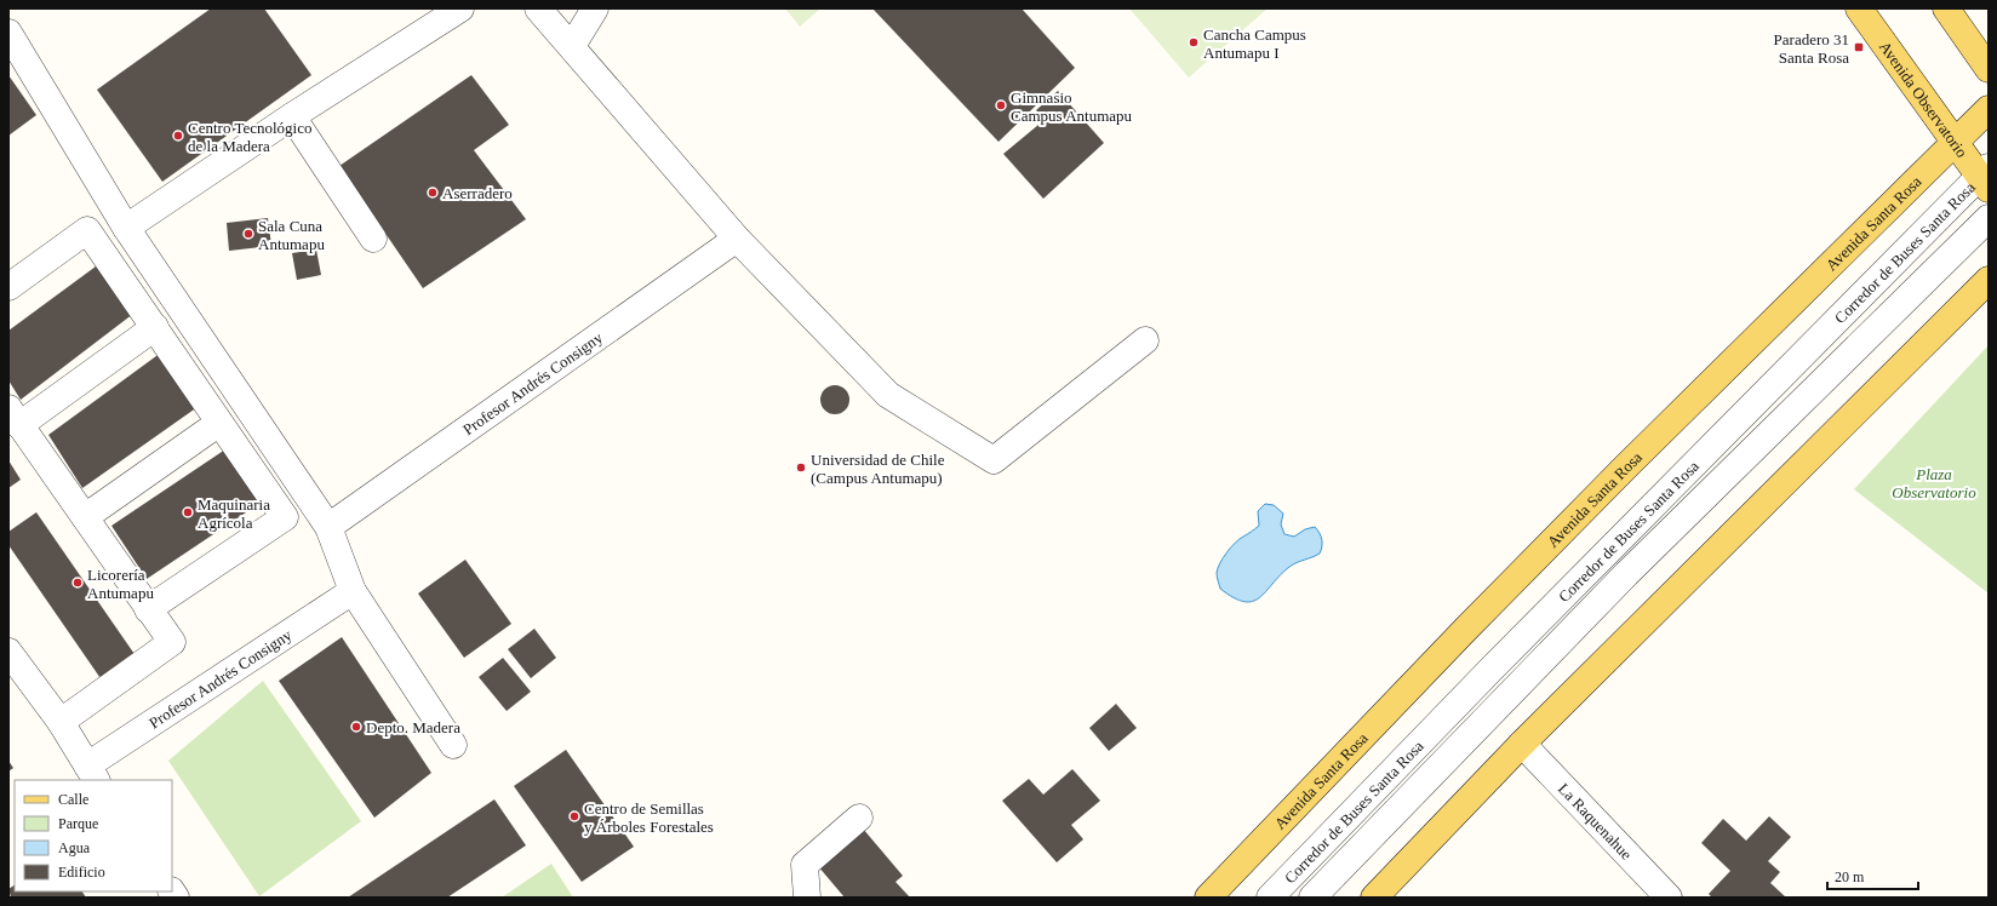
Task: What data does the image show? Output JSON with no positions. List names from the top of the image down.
{
  "streets": {
    "main road": ["Avenida Observatorio", "Avenida Santa Rosa"],
    "lane": ["Corredor de Buses Santa Rosa", "Profesor Andrés Consigny", "La Raquenahue"]
  },
  "crossings": [
    ["Avenida Observatorio", "Avenida Santa Rosa"],
    ["Avenida Observatorio", "Corredor de Buses Santa Rosa"]
  ],
  "parks": ["Plaza Observatorio"],
  "places": {
    "other": [
      "Cancha Campus Antumapu I",
      "Gimnasio Campus Antumapu",
      "Centro Tecnológico de la Madera",
      "Aserradero",
      "Sala Cuna Antumapu",
      "Universidad de Chile (Campus Antumapu)",
      "Maquinaria Agrícola",
      "Licorería Antumapu",
      "Depto. Madera",
      "Centro de Semillas y Árboles Forestales"
    ],
    "transit": ["Paradero 31 Santa Rosa"]
  },
  "legend": [
    "Calle",
    "Parque",
    "Agua",
    "Edificio"
  ],
  "scale_bar": "20 m"
}
